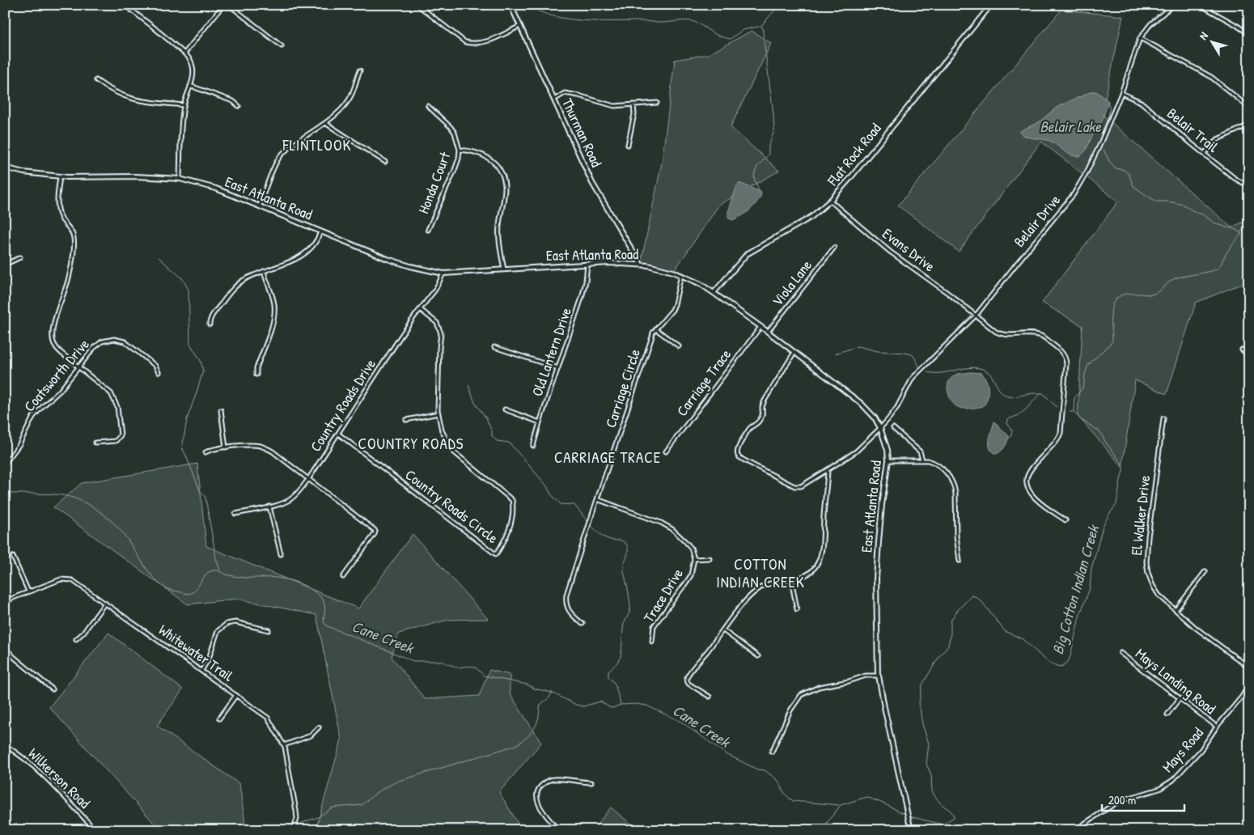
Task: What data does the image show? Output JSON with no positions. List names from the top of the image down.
{
  "streets": {
    "street": [
      "Belair Trail",
      "Thurman Road",
      "Flat Rock Road",
      "Honda Court",
      "East Atlanta Road",
      "Belair Drive",
      "Evans Drive",
      "Viola Lane",
      "Old Lantern Drive",
      "Coatsworth Drive",
      "Carriage Trace",
      "Carriage Circle",
      "Country Roads Drive",
      "Country Roads Circle",
      "El Walker Drive",
      "Trace Drive",
      "Whitewater Trail",
      "Mays Landing Road",
      "Mays Road",
      "Wilkerson Road"
    ]
  },
  "crossings": [
    ["Belair Trail", "Belair Drive"],
    ["Thurman Road", "East Atlanta Road"],
    ["Flat Rock Road", "East Atlanta Road"],
    ["Flat Rock Road", "Evans Drive"],
    ["East Atlanta Road", "Belair Drive"],
    ["East Atlanta Road", "Viola Lane"],
    ["East Atlanta Road", "Old Lantern Drive"],
    ["East Atlanta Road", "Carriage Trace"],
    ["East Atlanta Road", "Carriage Circle"],
    ["East Atlanta Road", "Country Roads Drive"],
    ["Belair Drive", "Evans Drive"],
    ["Carriage Circle", "Trace Drive"],
    ["Country Roads Drive", "Country Roads Circle"],
    ["Mays Landing Road", "Mays Road"]
  ],
  "districts": [
    "FLINTLOOK",
    "COUNTRY ROADS",
    "CARRIAGE TRACE",
    "COTTON INDIAN CREEK"
  ],
  "water": ["Belair Lake", "Big Cotton Indian Creek", "Cane Creek"],
  "scale_bar": "200 m",
  "north": "top left"
}
